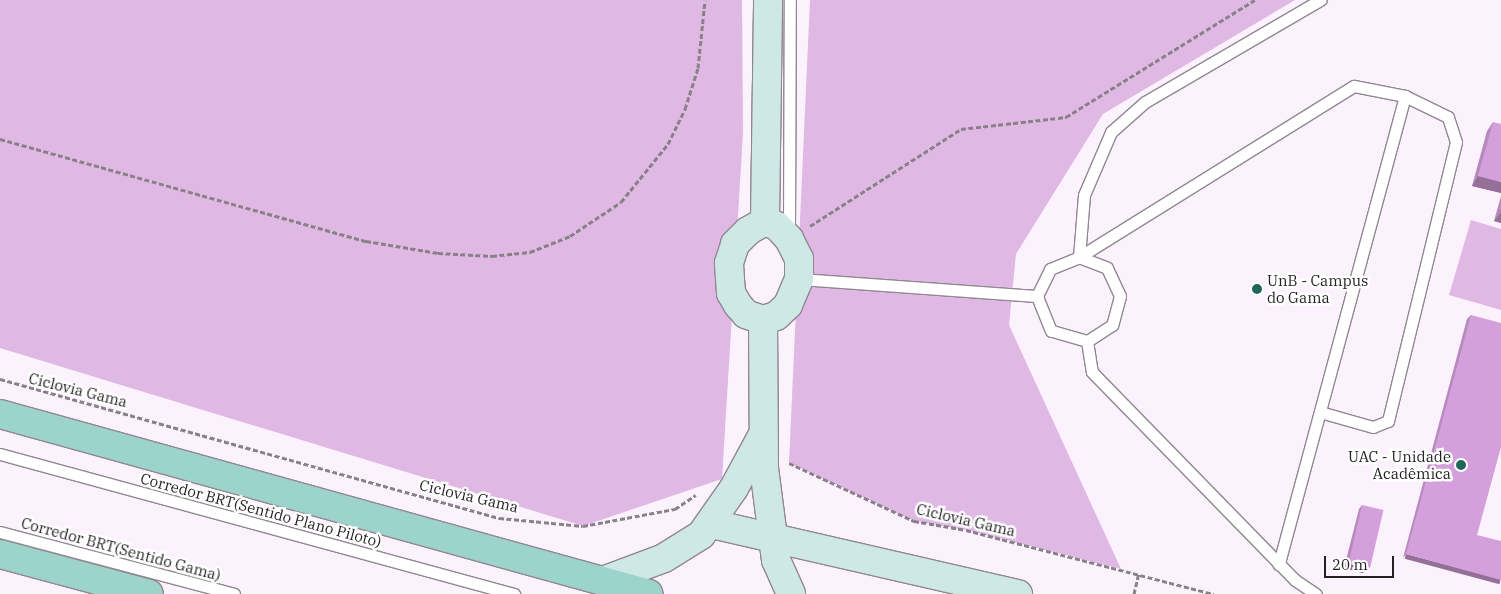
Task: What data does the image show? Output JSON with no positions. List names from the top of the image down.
{
  "streets": {
    "lane": ["Corredor BRT(Sentido Plano Piloto)", "Corredor BRT(Sentido Gama)"],
    "path": ["Ciclovia Gama"]
  },
  "places": ["UnB - Campus do Gama", "UAC - Unidade Acadêmica"],
  "scale_bar": "20 m"
}
